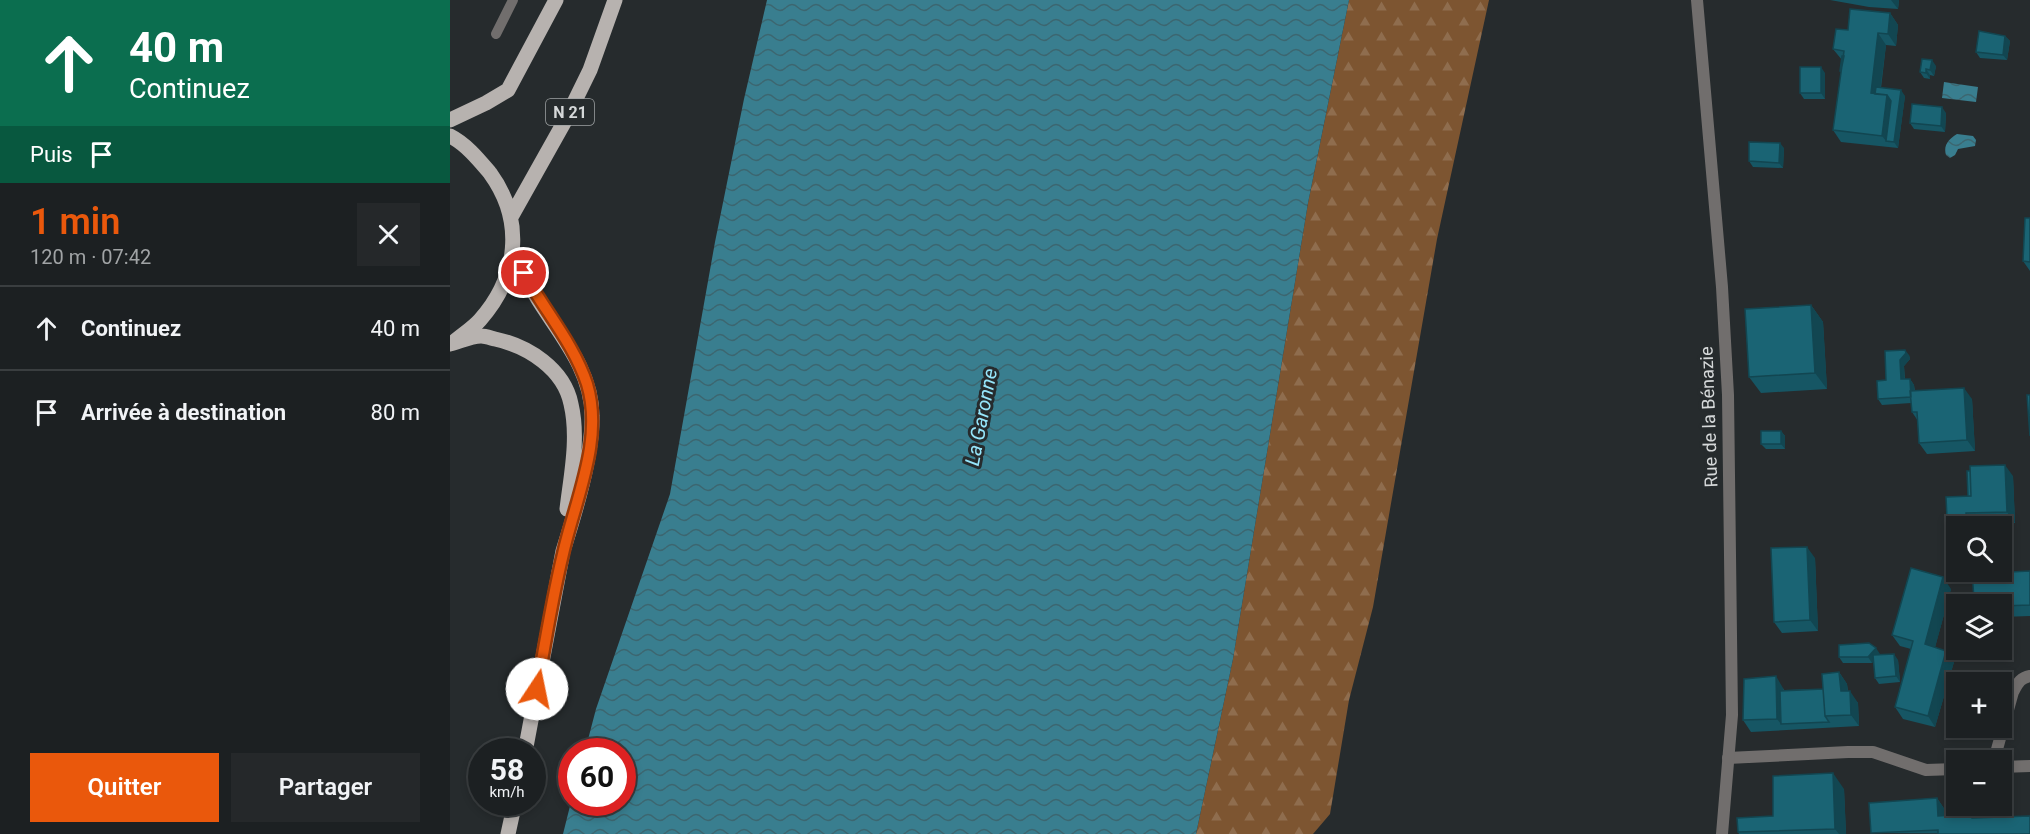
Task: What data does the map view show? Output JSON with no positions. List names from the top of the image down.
{
  "streets": {
    "main road": ["N 21"],
    "street": ["Rue de la Bénazie"]
  },
  "water": ["La Garonne"],
  "page": {
    "turn": ["40 m", "Continuez"],
    "then": "Puis",
    "heading": ["1 min", "120 m · 07:42"],
    "list": [
      {
        "name": "Continuez",
        "value": "40 m"
      },
      {
        "name": "Arrivée à destination",
        "value": "80 m"
      }
    ],
    "map_buttons": ["+", "−"],
    "speed": "58 km/h",
    "limit": "60",
    "buttons": ["Quitter", "Partager"]
  }
}
